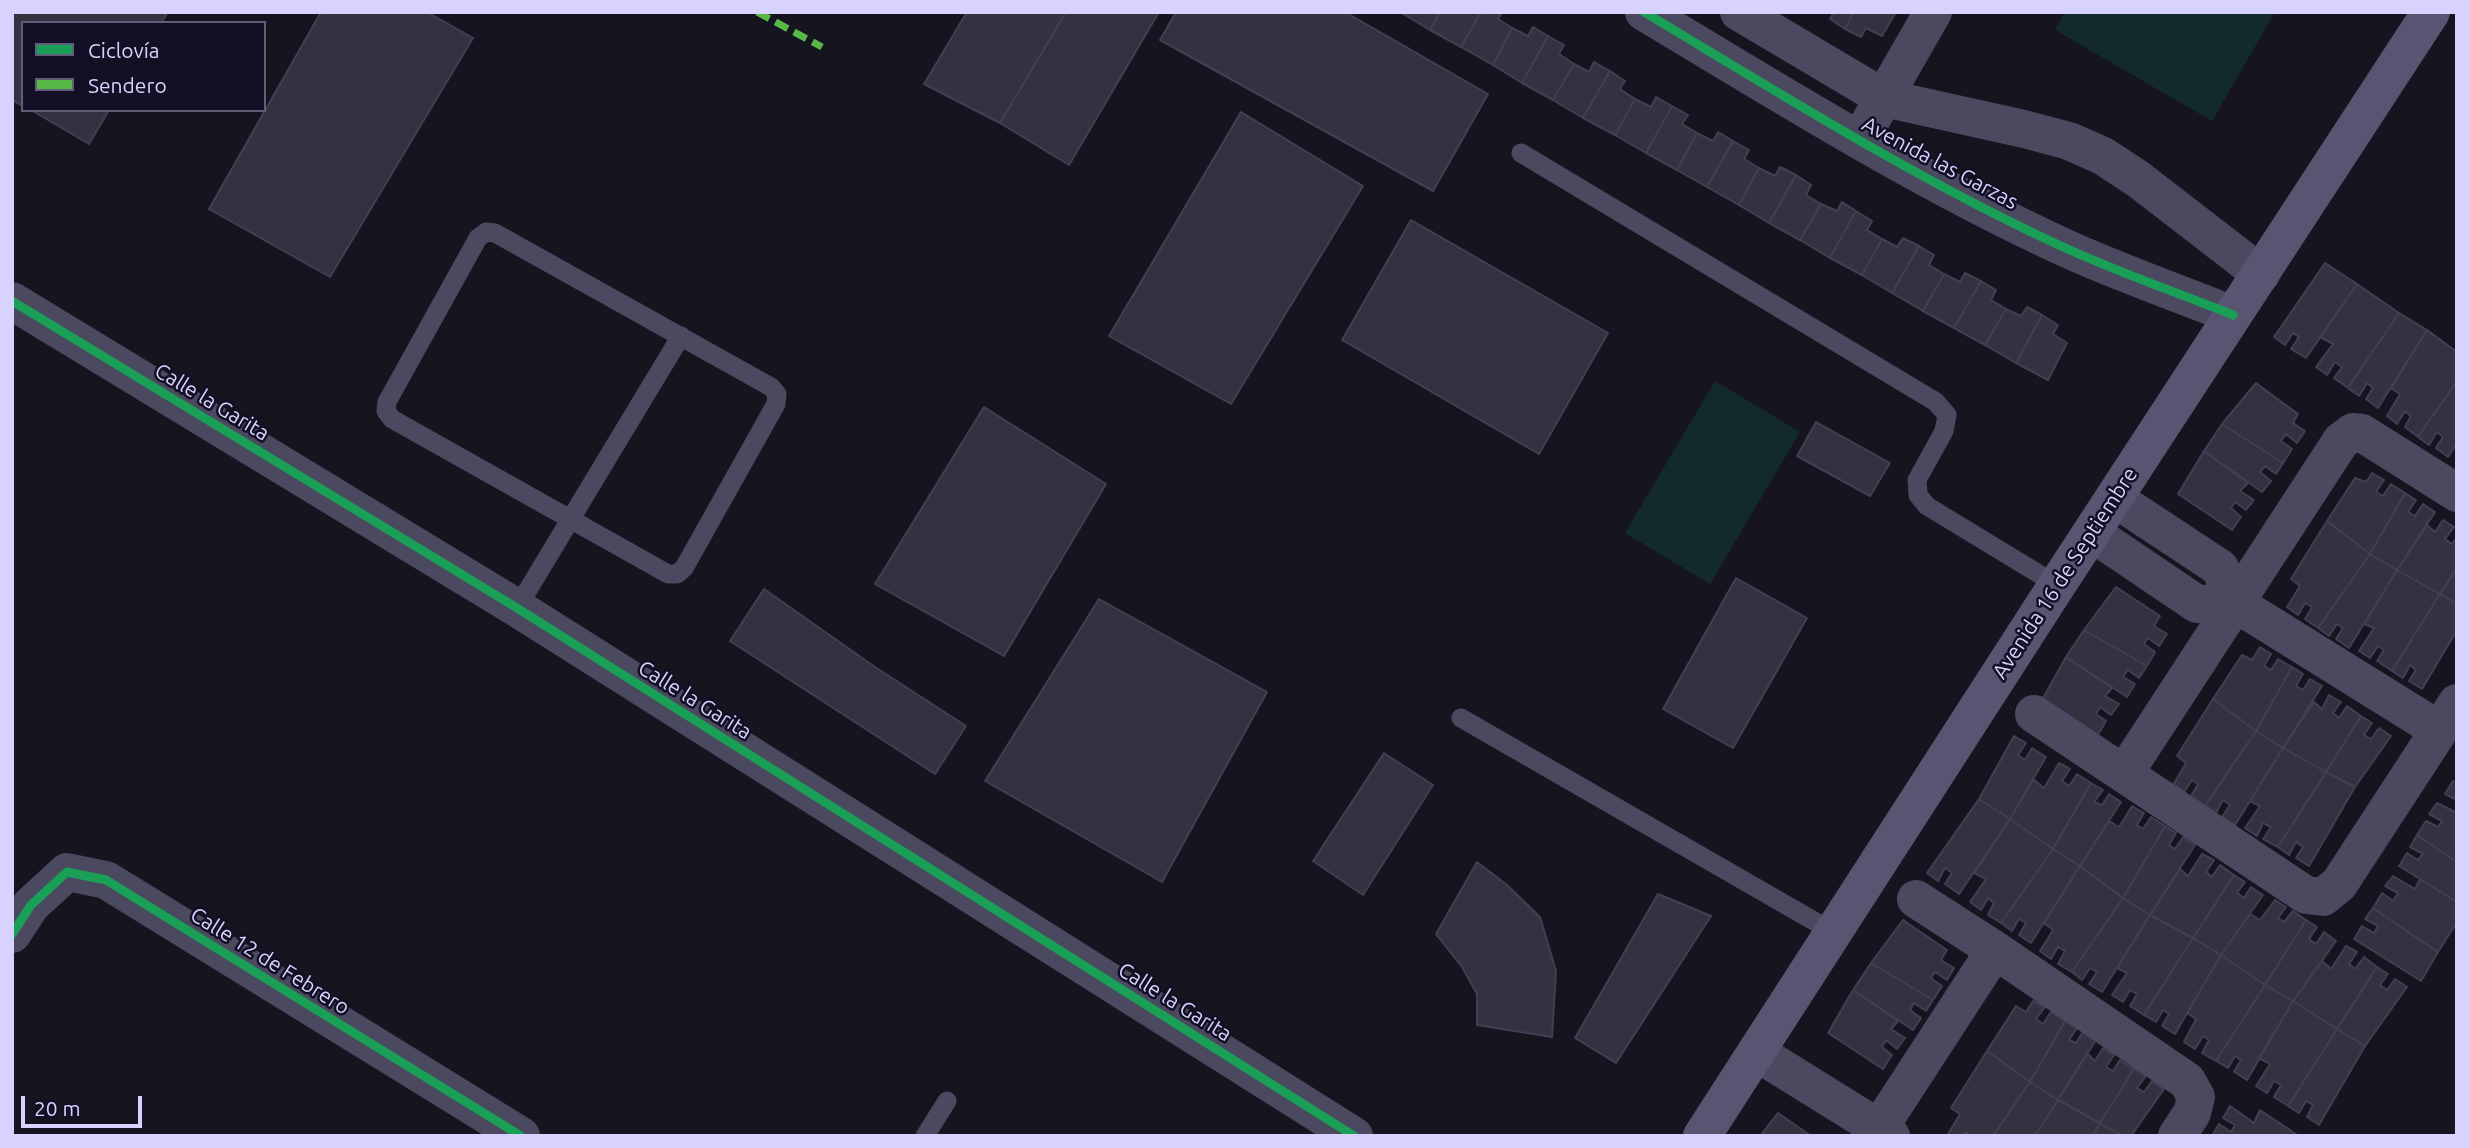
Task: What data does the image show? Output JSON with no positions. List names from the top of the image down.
{
  "streets": {
    "main road": ["Avenida 16 de Septiembre"],
    "street": ["Avenida las Garzas", "Calle la Garita", "Calle 12 de Febrero"]
  },
  "crossings": [
    ["Avenida las Garzas", "Avenida 16 de Septiembre"]
  ],
  "legend": ["Ciclovía", "Sendero"],
  "scale_bar": "20 m"
}
